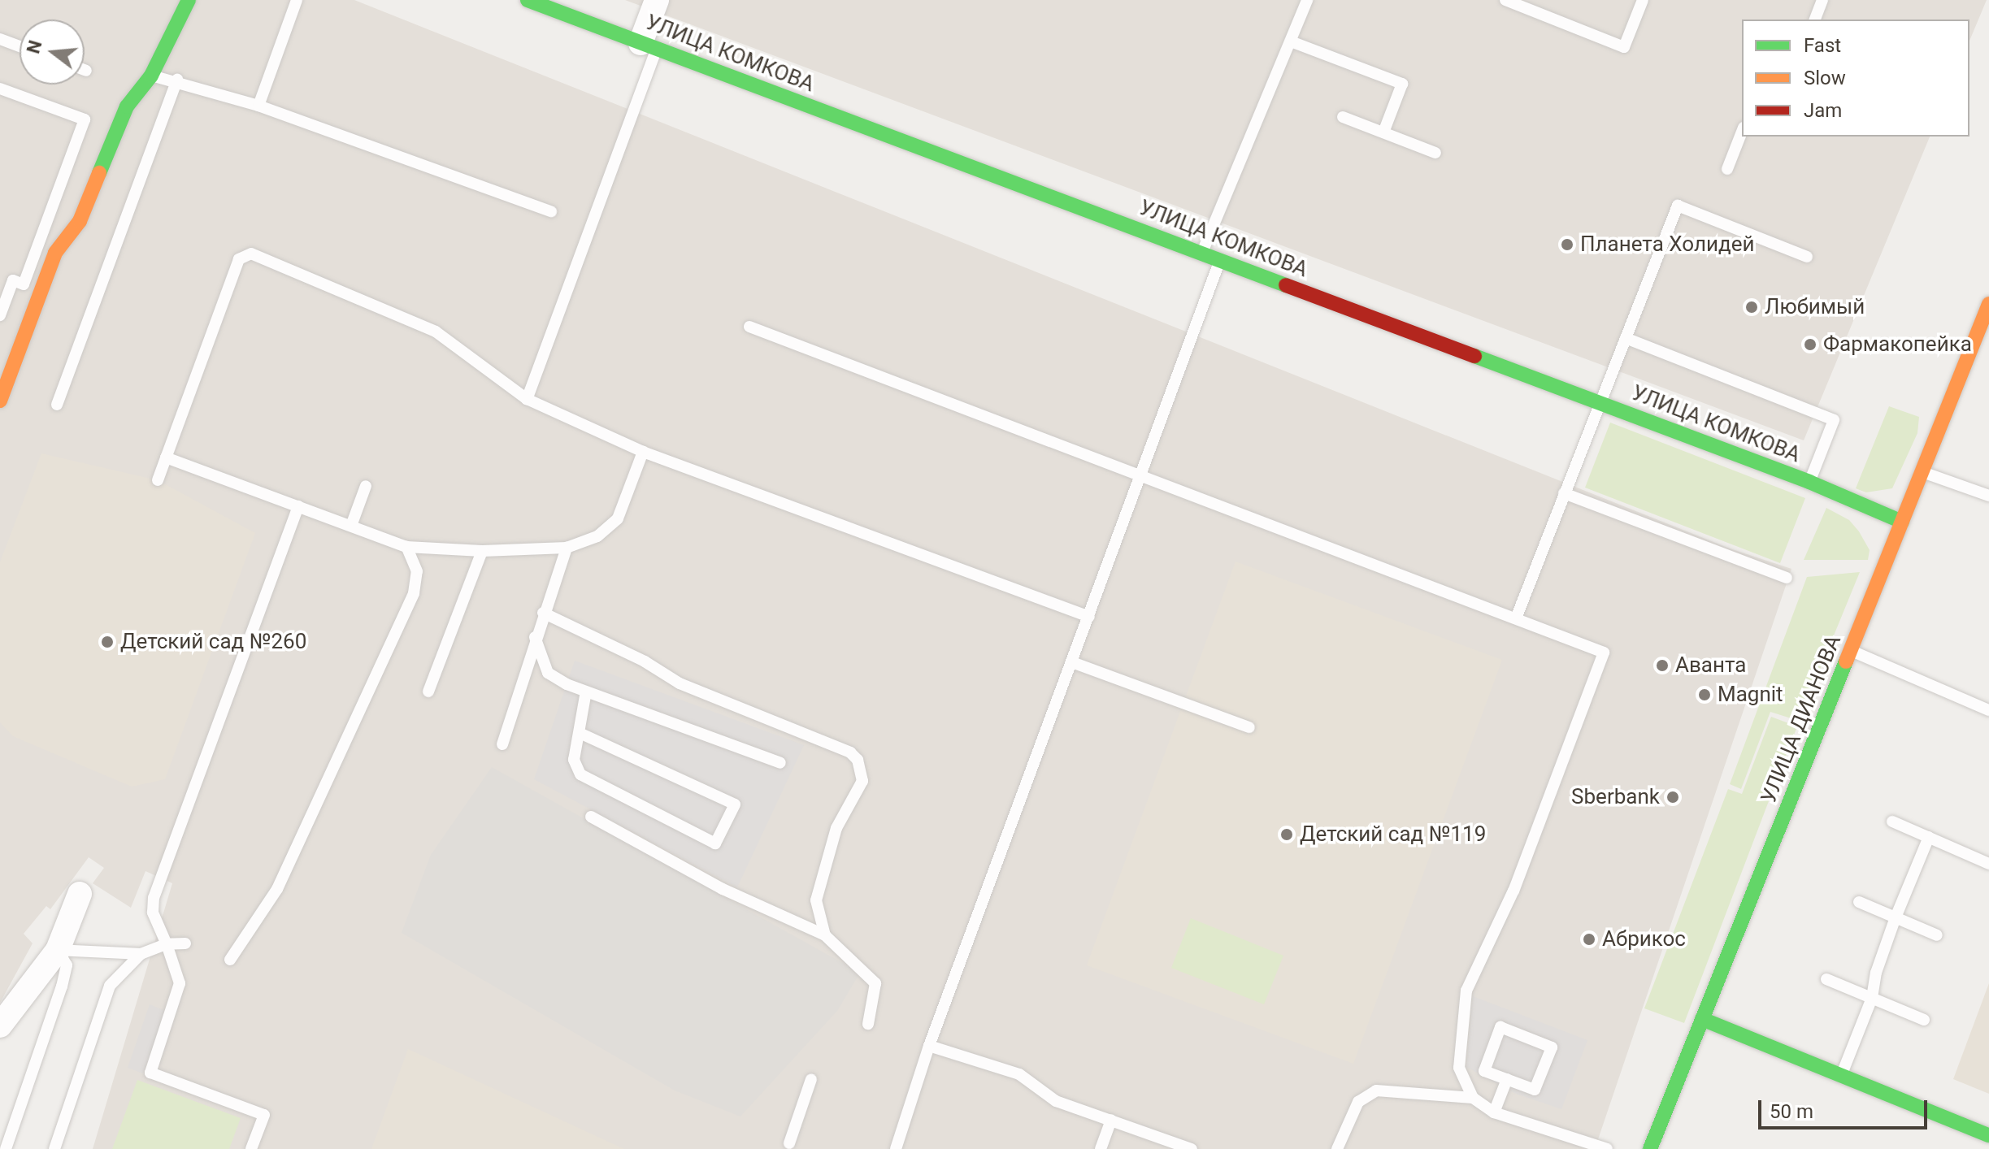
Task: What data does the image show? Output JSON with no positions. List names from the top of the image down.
{
  "streets": {
    "street": ["УЛИЦА КОМКОВА", "УЛИЦА ДИАНОВА"]
  },
  "crossings": [
    ["УЛИЦА КОМКОВА", "УЛИЦА ДИАНОВА"]
  ],
  "places": [
    "Планета Холидей",
    "Любимый",
    "Фармакопейка",
    "Детский сад №260",
    "Аванта",
    "Magnit",
    "Sberbank",
    "Детский сад №119",
    "Абрикос"
  ],
  "legend": ["Fast", "Slow", "Jam"],
  "scale_bar": "50 m",
  "north": "left"
}
